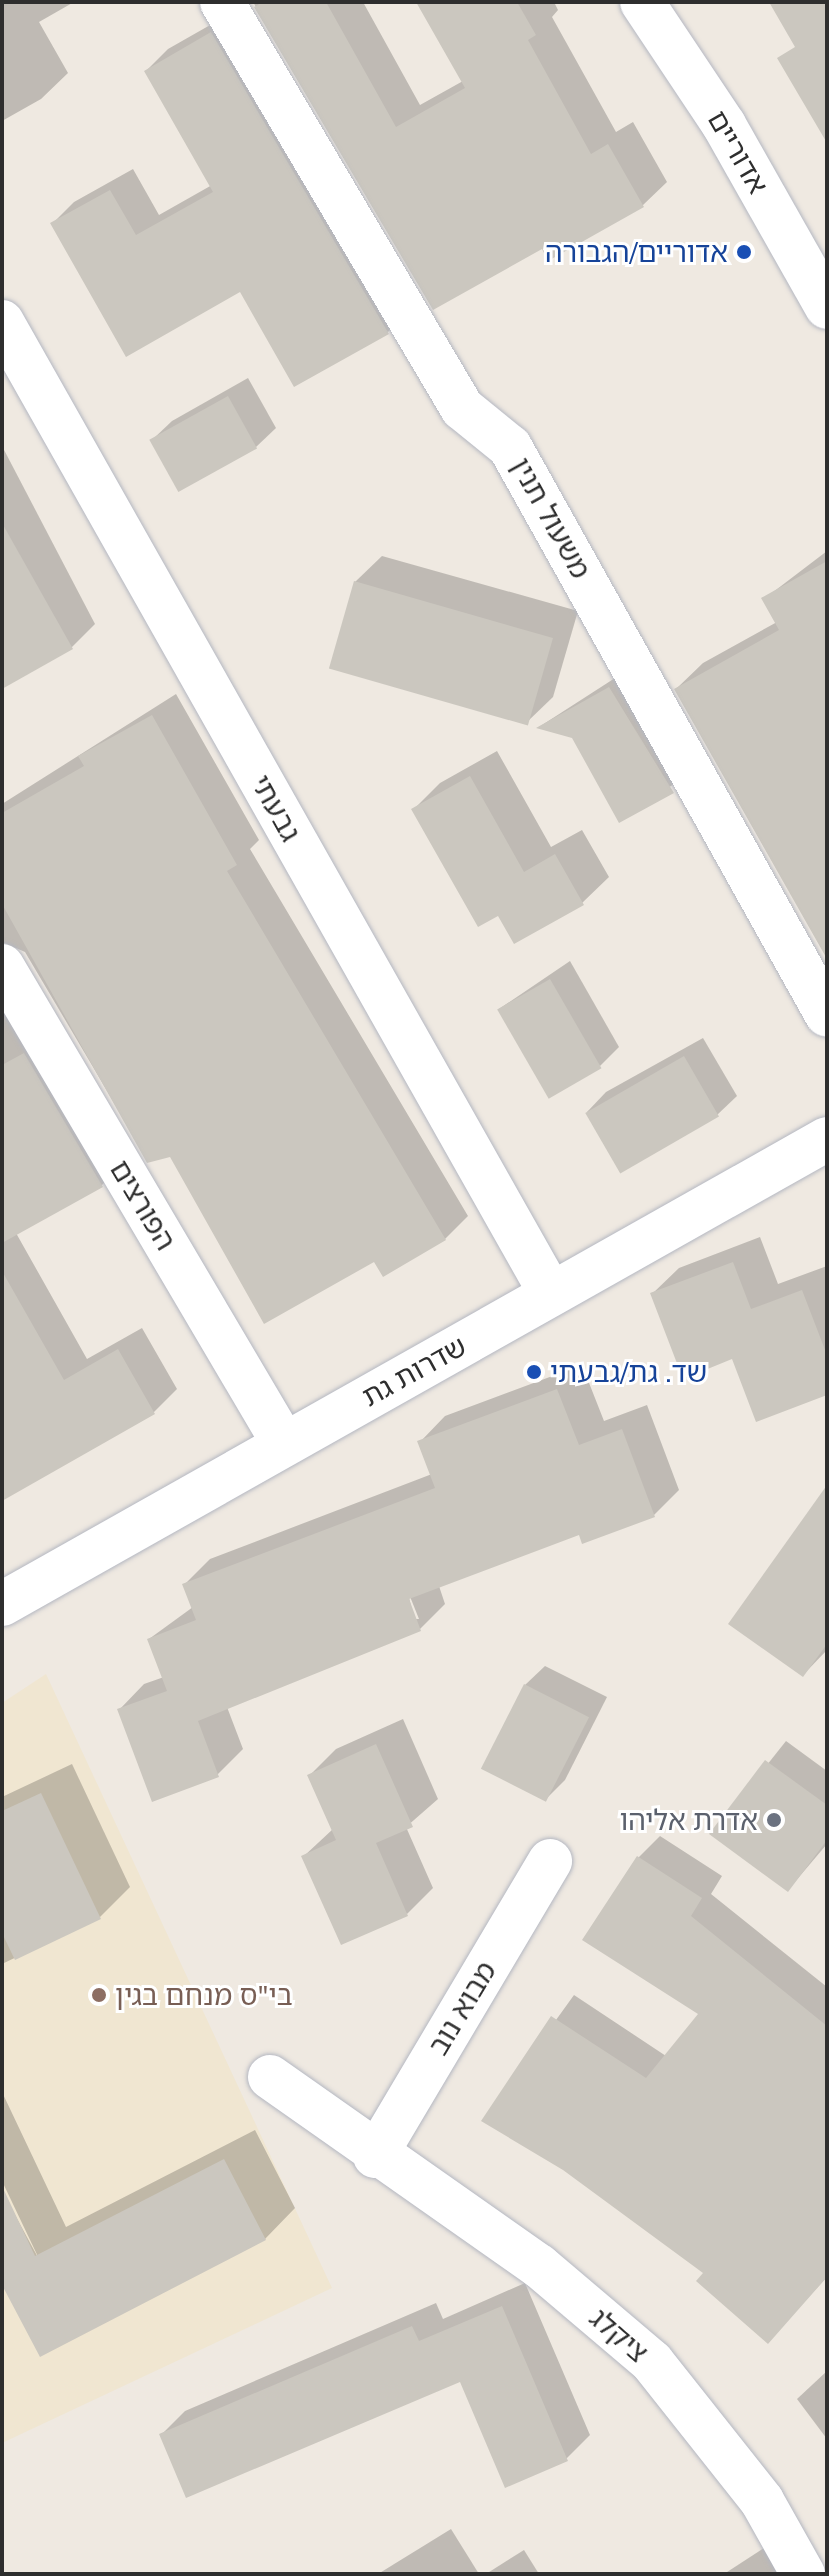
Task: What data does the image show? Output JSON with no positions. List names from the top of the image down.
{
  "streets": {
    "street": [
      "אדוריים",
      "משעול תנין",
      "גבעתי",
      "הפורצים",
      "שדרות גת",
      "מבוא נוב",
      "ציקלג"
    ]
  },
  "crossings": [
    ["גבעתי", "שדרות גת"],
    ["הפורצים", "שדרות גת"],
    ["מבוא נוב", "ציקלג"]
  ],
  "places": [
    "אדוריים/הגבורה",
    "שד. גת/גבעתי",
    "אדרת אליהו",
    "בי\"ס מנחם בגין"
  ]
}
